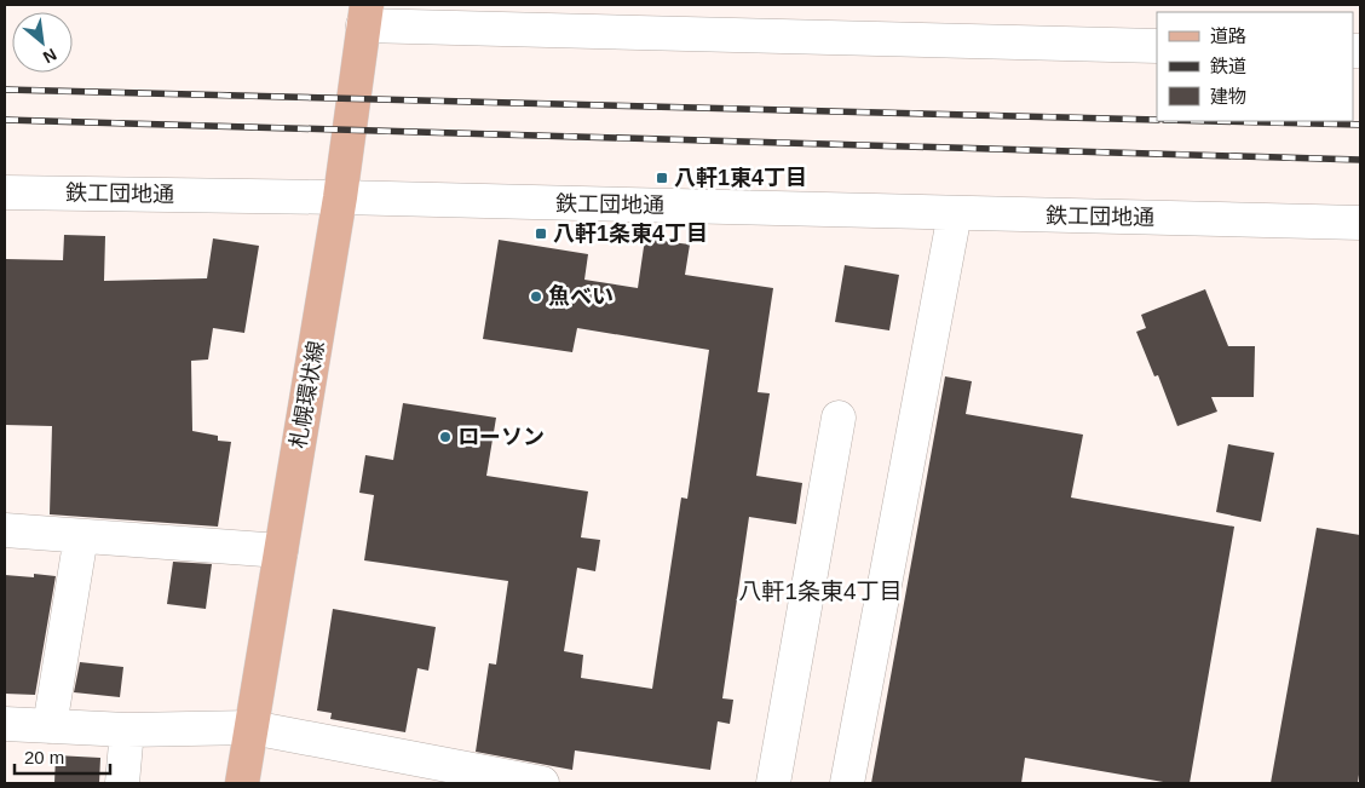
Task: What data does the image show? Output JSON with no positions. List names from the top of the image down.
{
  "streets": {
    "main road": ["札幌環状線"],
    "street": ["鉄工団地通"]
  },
  "crossings": [
    ["鉄工団地通", "札幌環状線"]
  ],
  "districts": ["八軒1条東4丁目"],
  "places": {
    "transit": ["八軒1東4丁目", "八軒1条東4丁目"],
    "other": ["魚べい", "ローソン"]
  },
  "legend": ["道路", "鉄道", "建物"],
  "scale_bar": "20 m",
  "north": "bottom right"
}
